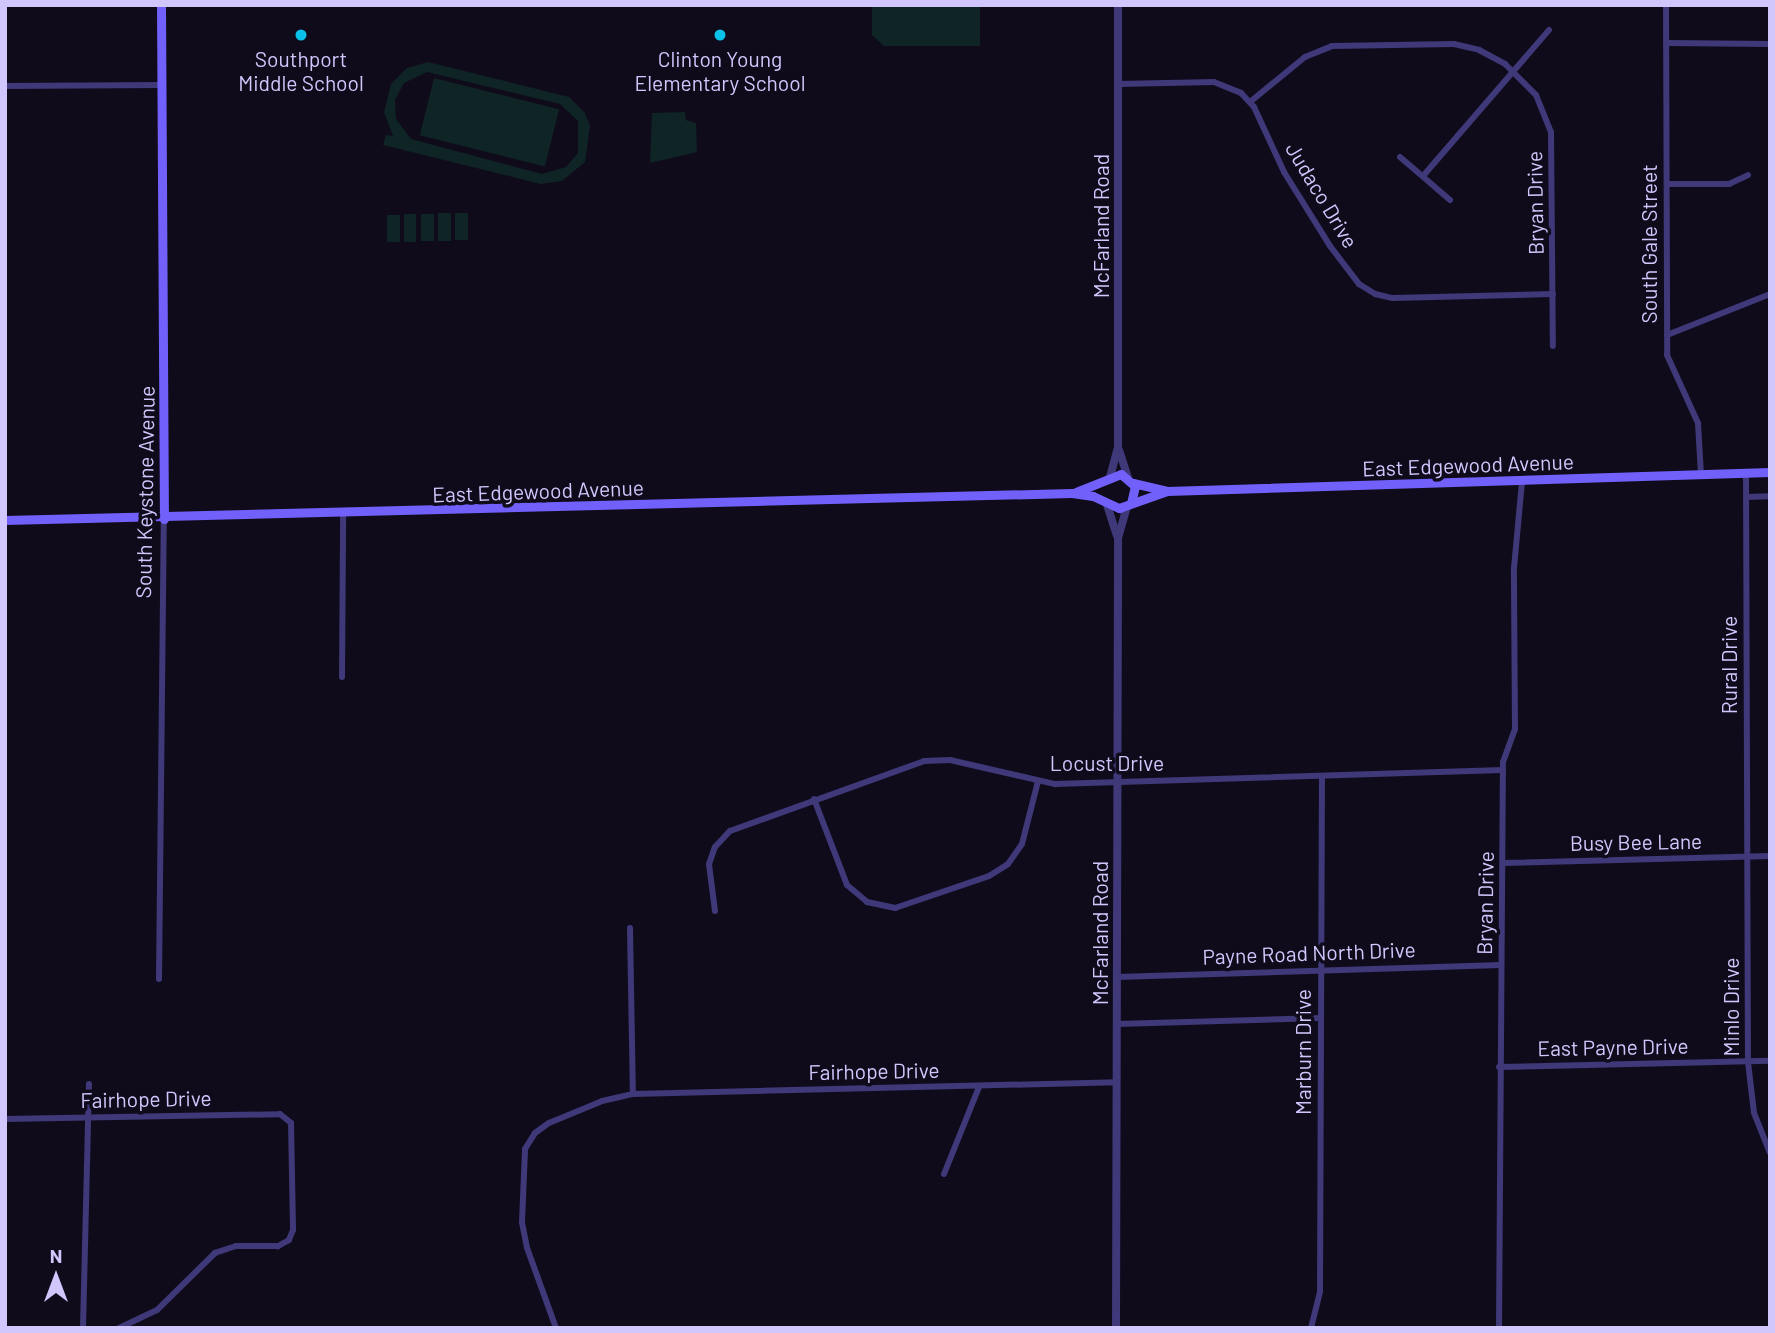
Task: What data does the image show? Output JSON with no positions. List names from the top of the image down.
{
  "streets": {
    "main road": ["East Edgewood Avenue", "South Keystone Avenue"],
    "street": [
      "Judaco Drive",
      "Bryan Drive",
      "McFarland Road",
      "South Gale Street",
      "Rural Drive",
      "Locust Drive",
      "Busy Bee Lane",
      "Payne Road North Drive",
      "Minlo Drive",
      "East Payne Drive",
      "Marburn Drive",
      "Fairhope Drive"
    ]
  },
  "crossings": [
    ["Judaco Drive", "Bryan Drive"],
    ["Bryan Drive", "East Edgewood Avenue"],
    ["Bryan Drive", "Locust Drive"],
    ["Bryan Drive", "Busy Bee Lane"],
    ["Bryan Drive", "Payne Road North Drive"],
    ["Bryan Drive", "East Payne Drive"],
    ["McFarland Road", "East Edgewood Avenue"],
    ["McFarland Road", "Locust Drive"],
    ["McFarland Road", "Payne Road North Drive"],
    ["McFarland Road", "Fairhope Drive"],
    ["South Gale Street", "East Edgewood Avenue"],
    ["East Edgewood Avenue", "South Keystone Avenue"],
    ["East Edgewood Avenue", "Rural Drive"],
    ["Rural Drive", "Busy Bee Lane"],
    ["Rural Drive", "Minlo Drive"],
    ["Locust Drive", "Marburn Drive"],
    ["Busy Bee Lane", "Minlo Drive"],
    ["Payne Road North Drive", "Marburn Drive"],
    ["Minlo Drive", "East Payne Drive"]
  ],
  "places": ["Southport Middle School", "Clinton Young Elementary School"],
  "north": "top"
}
